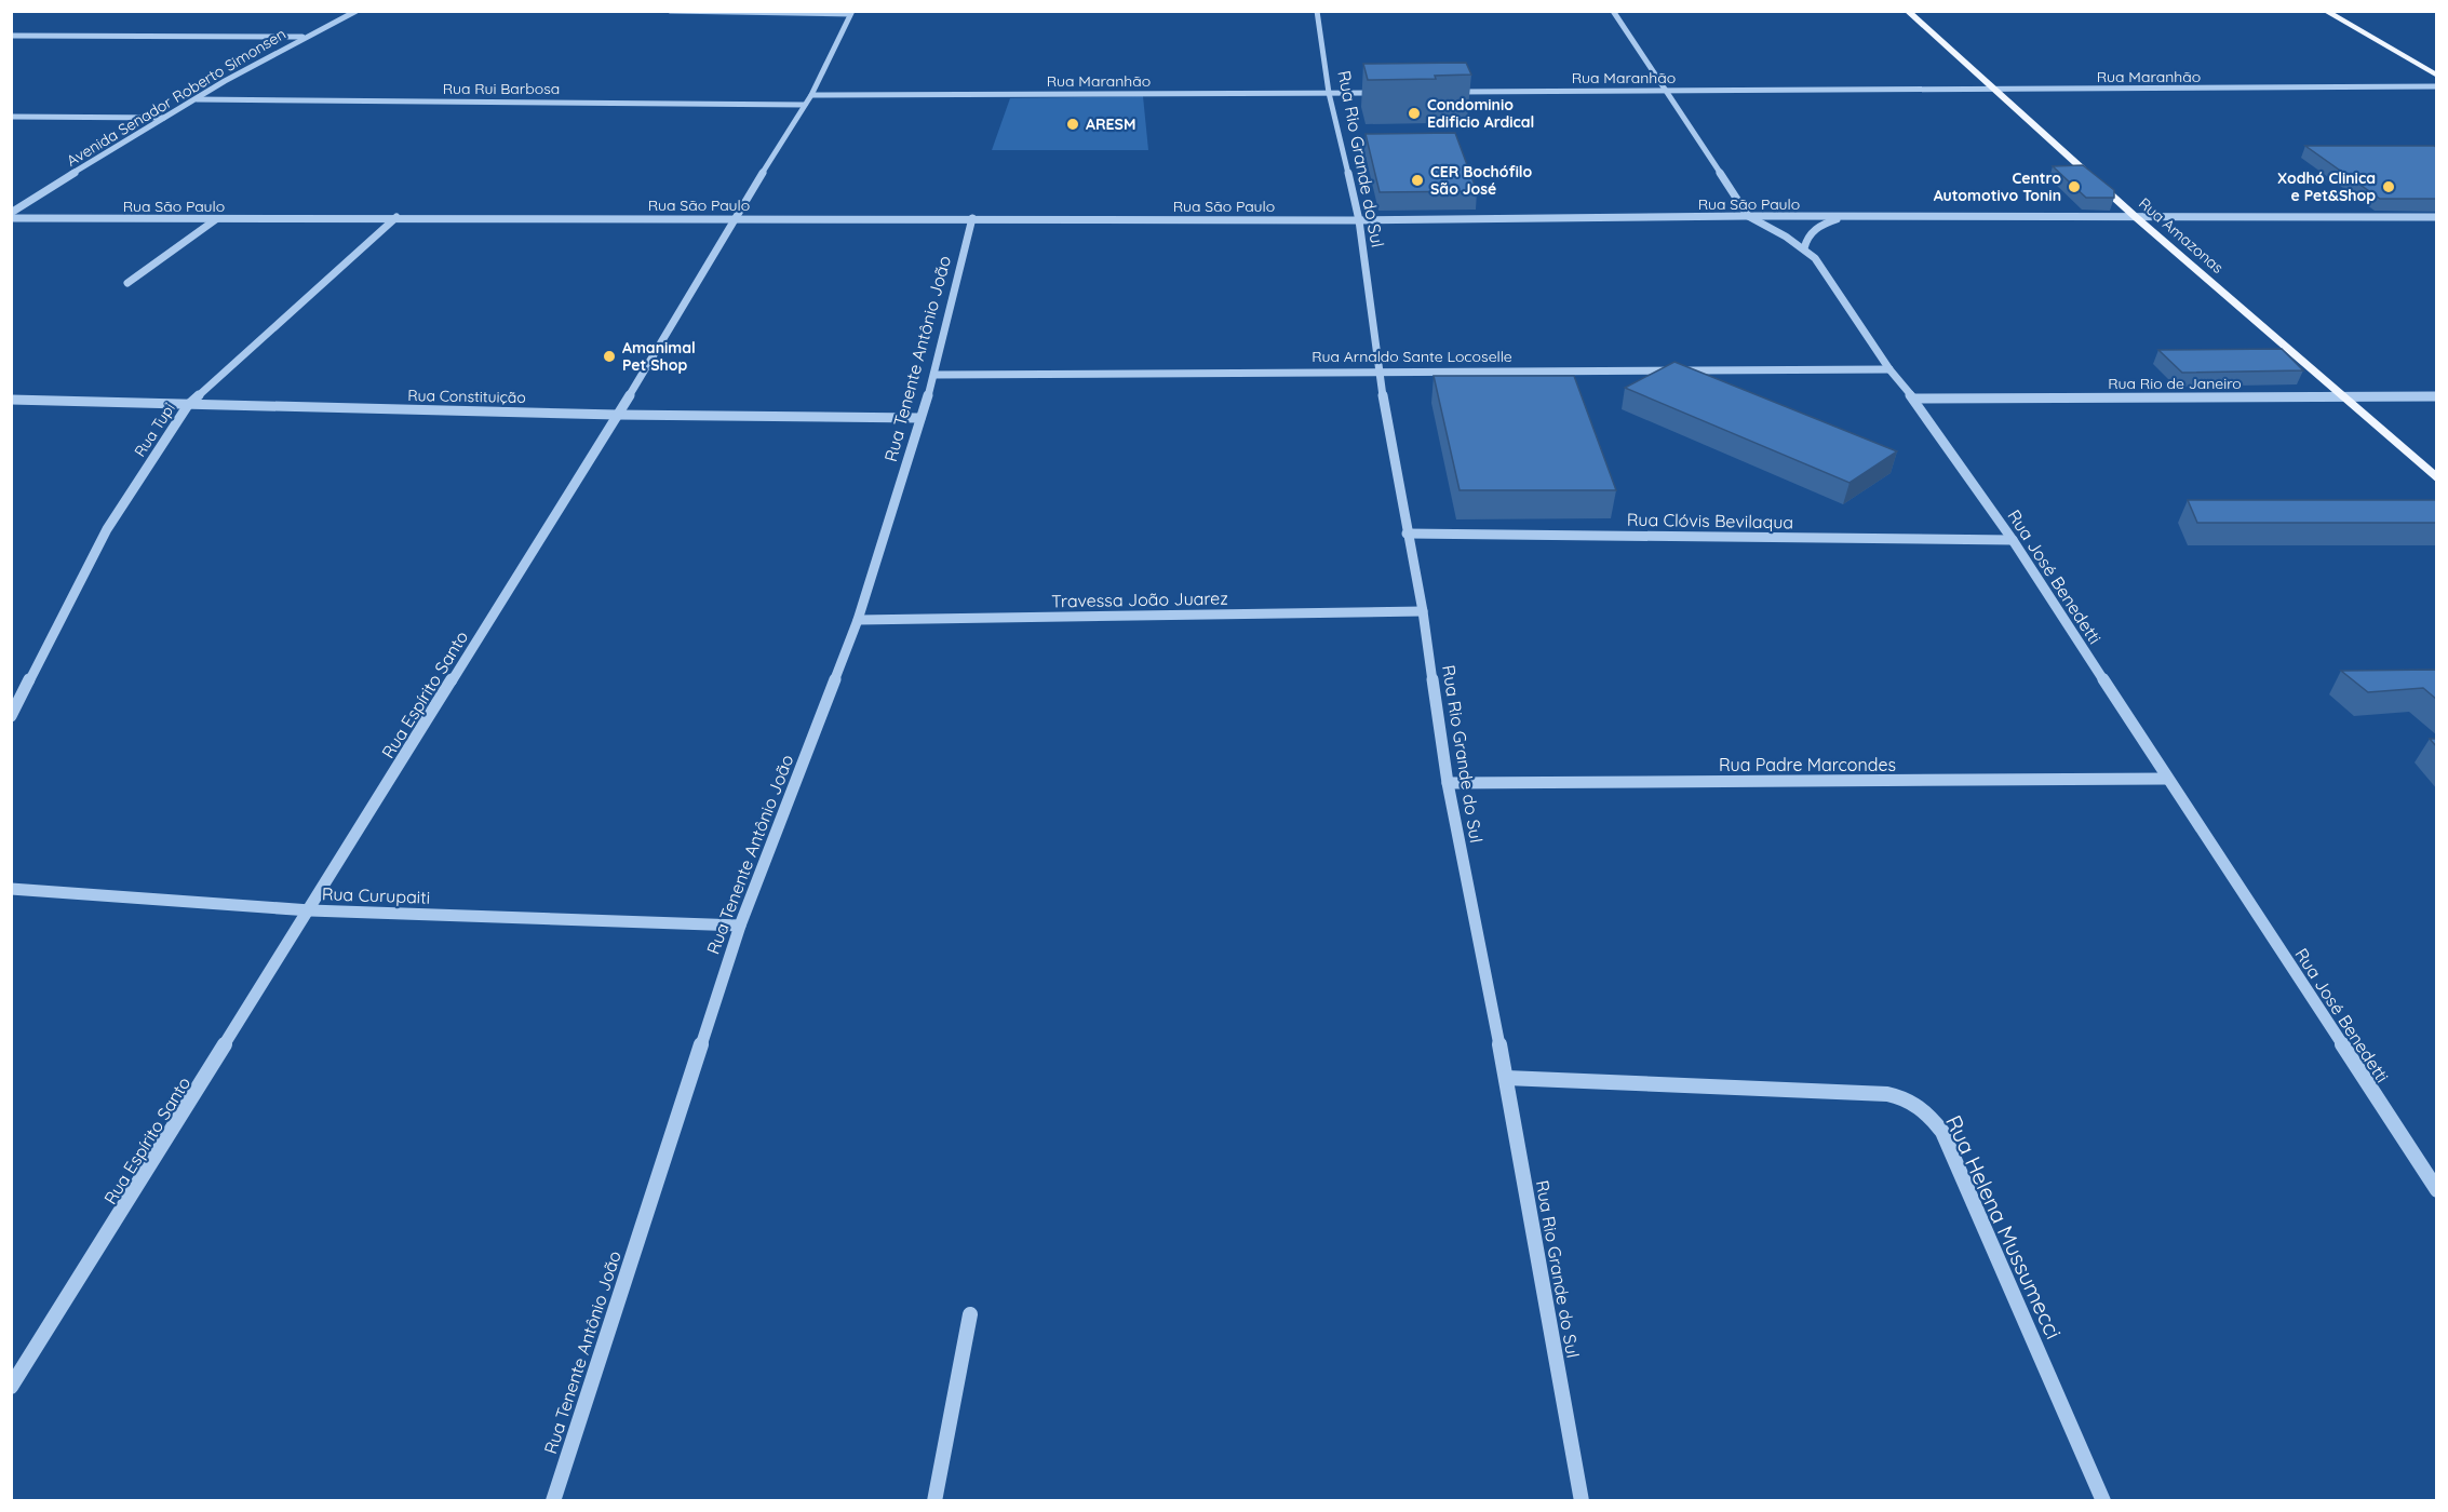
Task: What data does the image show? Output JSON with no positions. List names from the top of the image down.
{
  "streets": {
    "main road": ["Rua Amazonas"],
    "street": [
      "Rua Maranhão",
      "Rua Rui Barbosa",
      "Avenida Senador Roberto Simonsen",
      "Rua Rio Grande do Sul",
      "Rua São Paulo",
      "Rua Arnaldo Sante Locoselle",
      "Rua Tenente Antônio João",
      "Rua Rio de Janeiro",
      "Rua Constituição",
      "Rua Tupi",
      "Rua Clóvis Bevilaqua",
      "Rua José Benedetti",
      "Travessa João Juarez",
      "Rua Espírito Santo",
      "Rua Padre Marcondes",
      "Rua Curupaiti",
      "Rua Helena Mussumecci"
    ]
  },
  "crossings": [
    ["Rua Maranhão", "Rua Rui Barbosa"],
    ["Rua Maranhão", "Rua Rio Grande do Sul"],
    ["Rua Maranhão", "Rua Amazonas"],
    ["Rua Maranhão", "Rua José Benedetti"],
    ["Rua Maranhão", "Rua Espírito Santo"],
    ["Rua Rui Barbosa", "Avenida Senador Roberto Simonsen"],
    ["Rua Rui Barbosa", "Rua Espírito Santo"],
    ["Rua Rio Grande do Sul", "Rua São Paulo"],
    ["Rua Rio Grande do Sul", "Rua Arnaldo Sante Locoselle"],
    ["Rua Rio Grande do Sul", "Rua Clóvis Bevilaqua"],
    ["Rua Rio Grande do Sul", "Travessa João Juarez"],
    ["Rua Rio Grande do Sul", "Rua Padre Marcondes"],
    ["Rua Rio Grande do Sul", "Rua Helena Mussumecci"],
    ["Rua São Paulo", "Rua Amazonas"],
    ["Rua São Paulo", "Rua Tenente Antônio João"],
    ["Rua São Paulo", "Rua Tupi"],
    ["Rua São Paulo", "Rua José Benedetti"],
    ["Rua São Paulo", "Rua Espírito Santo"],
    ["Rua Amazonas", "Rua Rio de Janeiro"],
    ["Rua Arnaldo Sante Locoselle", "Rua Tenente Antônio João"],
    ["Rua Arnaldo Sante Locoselle", "Rua José Benedetti"],
    ["Rua Tenente Antônio João", "Rua Constituição"],
    ["Rua Tenente Antônio João", "Travessa João Juarez"],
    ["Rua Tenente Antônio João", "Rua Curupaiti"],
    ["Rua Rio de Janeiro", "Rua José Benedetti"],
    ["Rua Constituição", "Rua Tupi"],
    ["Rua Constituição", "Rua Espírito Santo"],
    ["Rua Clóvis Bevilaqua", "Rua José Benedetti"],
    ["Rua José Benedetti", "Rua Padre Marcondes"],
    ["Rua Espírito Santo", "Rua Curupaiti"]
  ],
  "places": [
    "Condominio Edificio Ardical",
    "ARESM",
    "CER Bochófilo São José",
    "Centro Automotivo Tonin",
    "Xodhó Clinica e Pet&Shop",
    "Amanimal Pet Shop"
  ]
}
